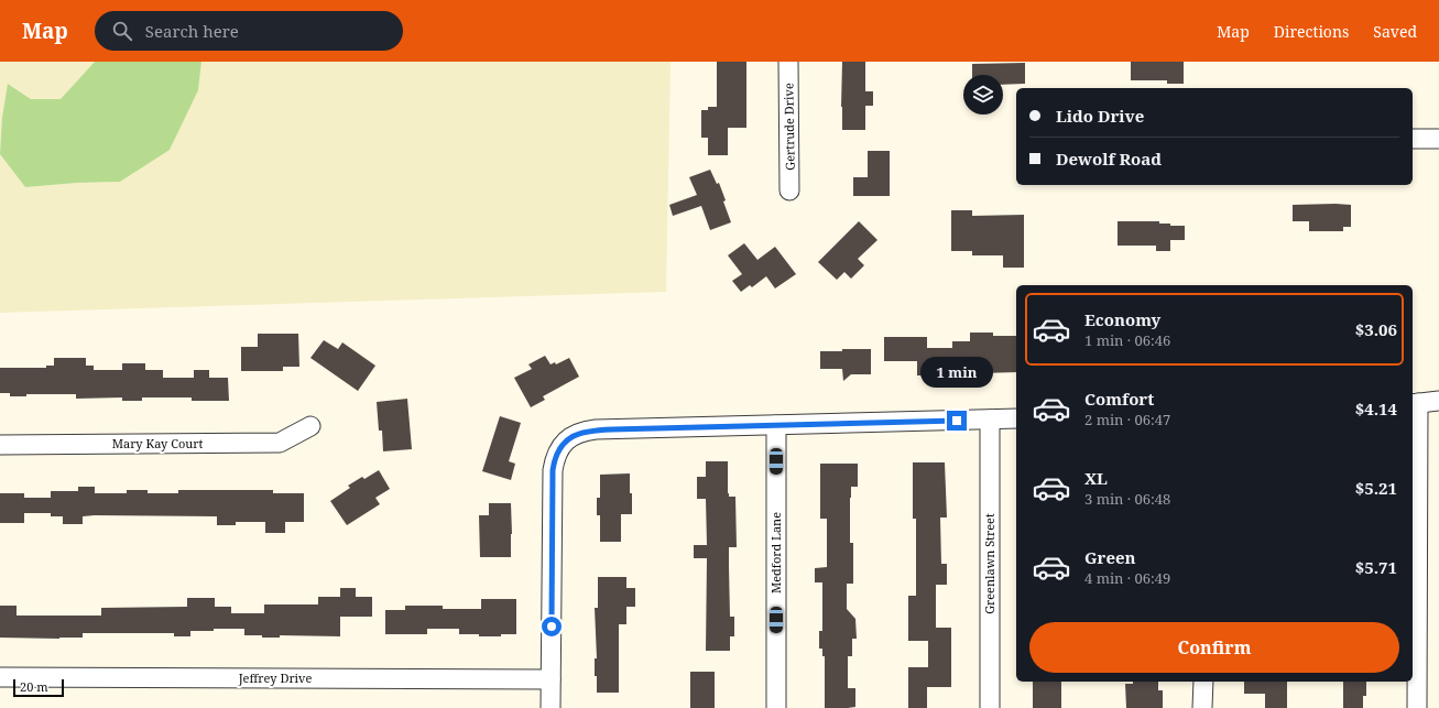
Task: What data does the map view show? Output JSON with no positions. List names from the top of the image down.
{
  "streets": {
    "street": [
      "Gertrude Drive",
      "Mary Kay Court",
      "Medford Lane",
      "Greenlawn Street",
      "Jeffrey Drive"
    ]
  },
  "scale_bar": "20 m",
  "page": {
    "header": "Map",
    "search": "Search here",
    "nav": ["Map", "Directions", "Saved"],
    "banner": ["Lido Drive", "Dewolf Road"],
    "list": [
      {
        "name": "Economy",
        "note": "1 min · 06:46",
        "value": "$3.06"
      },
      {
        "name": "Comfort",
        "note": "2 min · 06:47",
        "value": "$4.14"
      },
      {
        "name": "XL",
        "note": "3 min · 06:48",
        "value": "$5.21"
      },
      {
        "name": "Green",
        "note": "4 min · 06:49",
        "value": "$5.71"
      }
    ],
    "bubble": "1 min",
    "buttons": "Confirm",
    "scale": "20 m"
  }
}
